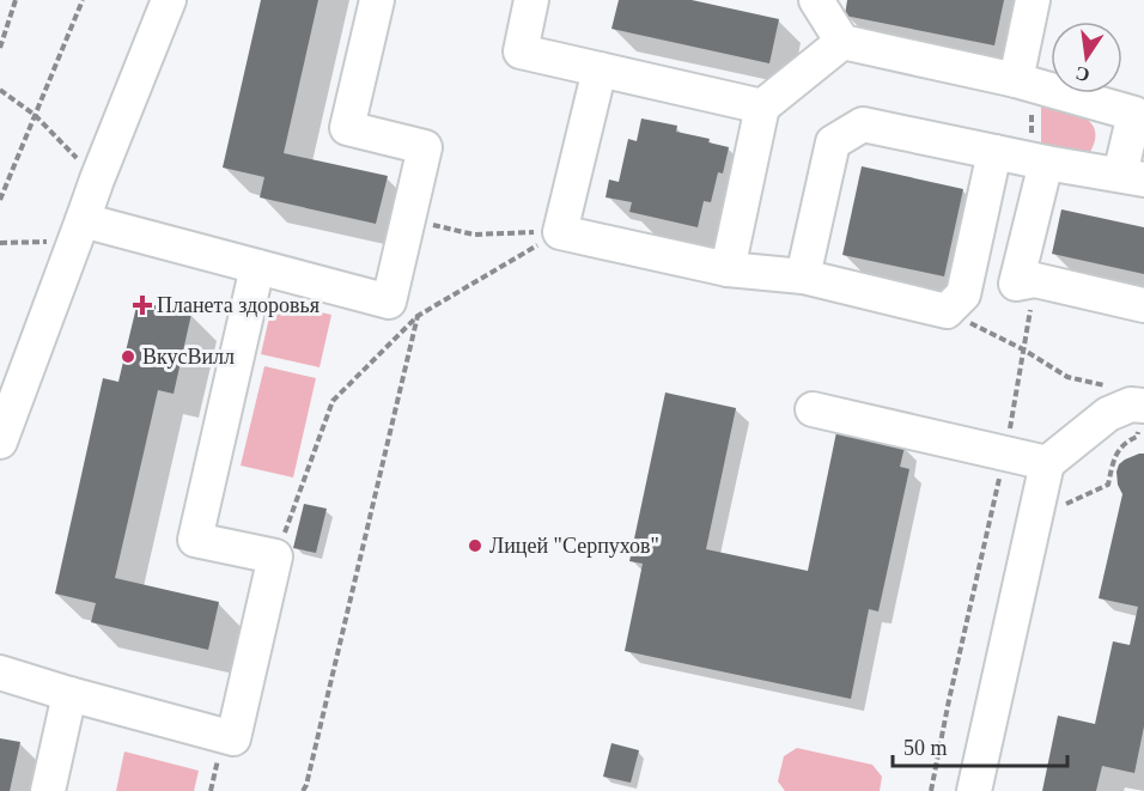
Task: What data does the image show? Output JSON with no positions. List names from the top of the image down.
{
  "places": {
    "health": ["Планета здоровья"],
    "other": ["ВкусВилл", "Лицей \"Серпухов\""]
  },
  "scale_bar": "50 m",
  "north": "bottom"
}
